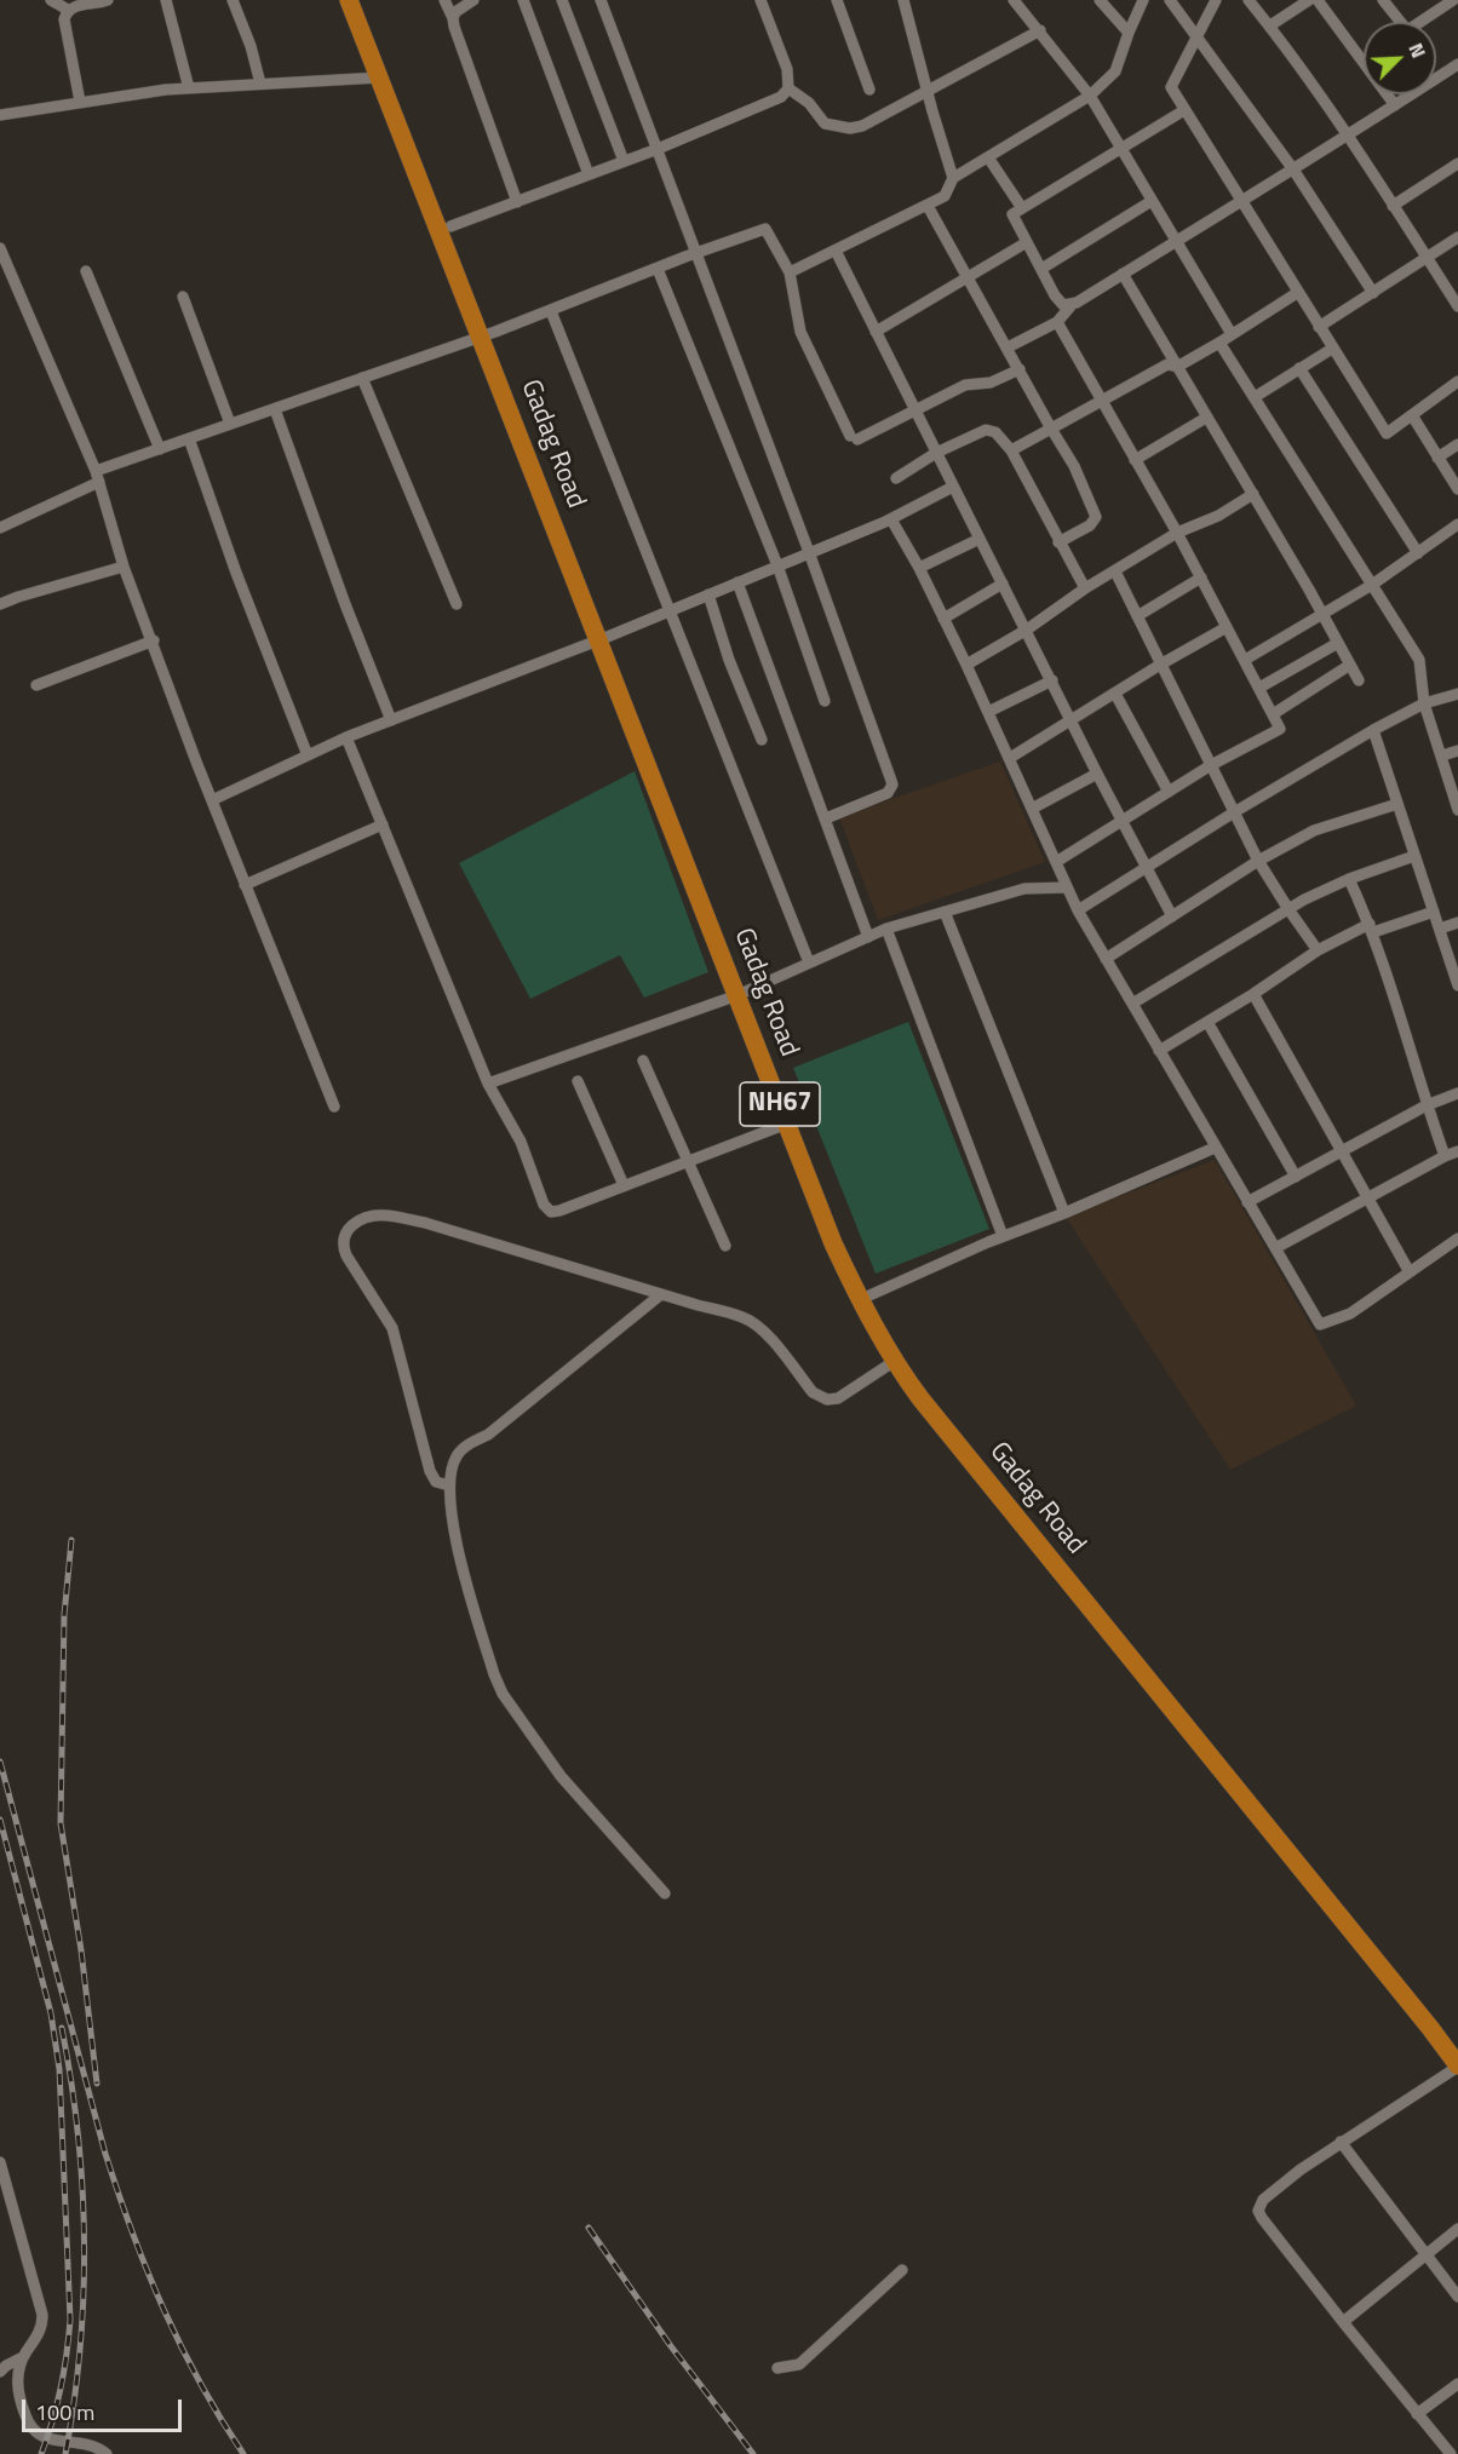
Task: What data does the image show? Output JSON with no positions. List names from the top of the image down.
{
  "streets": {
    "highway": ["Gadag Road", "NH67"]
  },
  "scale_bar": "100 m",
  "north": "top right"
}
